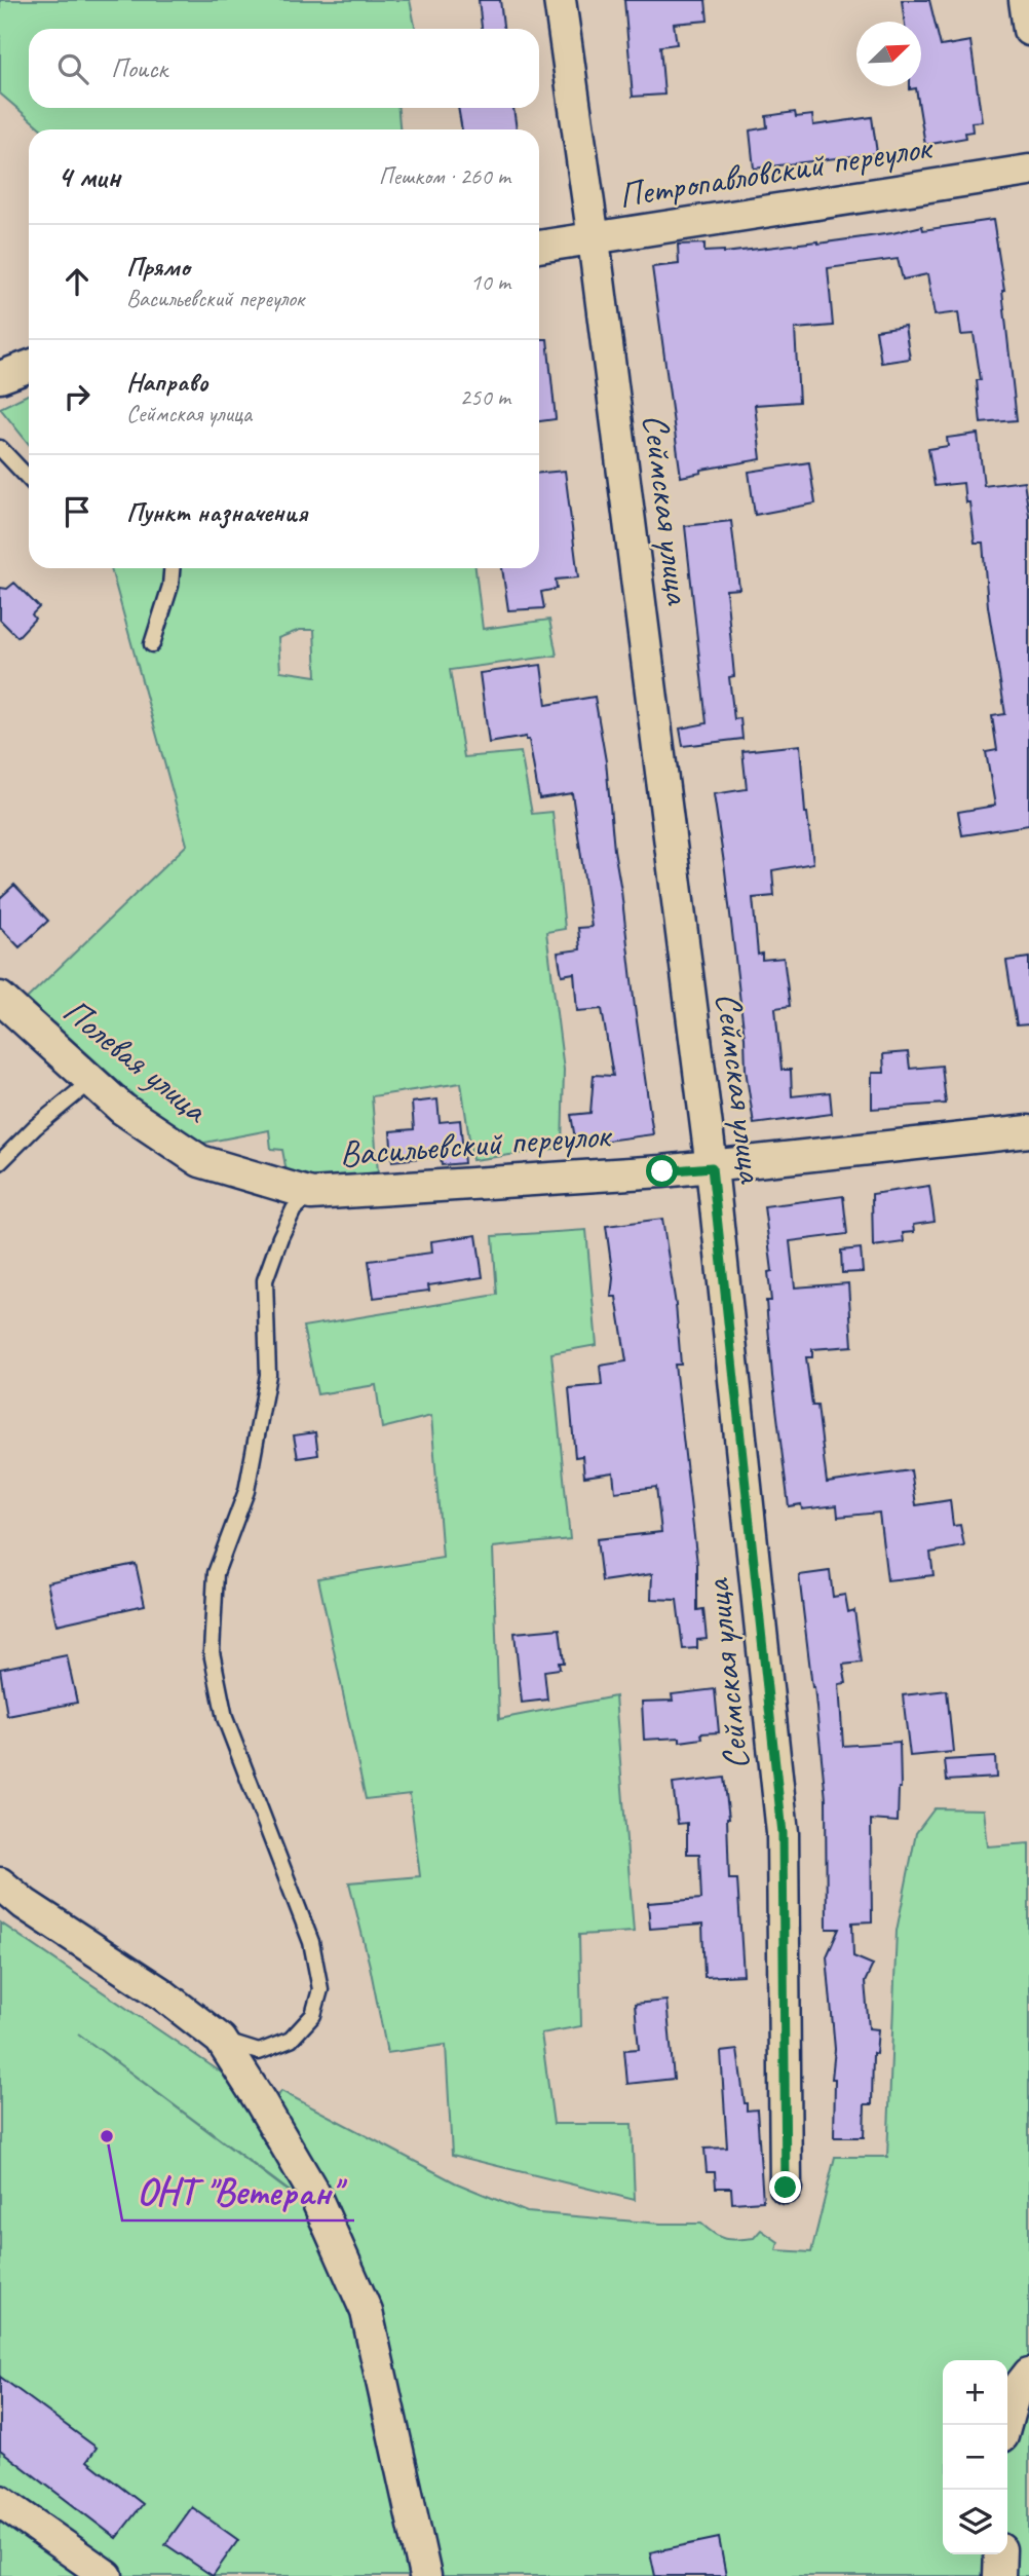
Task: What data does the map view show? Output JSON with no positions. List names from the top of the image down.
{
  "streets": {
    "street": [
      "Петропавловский переулок",
      "Сеймская улица",
      "Полевая улица",
      "Васильевский переулок"
    ]
  },
  "crossings": [
    ["Петропавловский переулок", "Сеймская улица"],
    ["Сеймская улица", "Васильевский переулок"],
    ["Полевая улица", "Васильевский переулок"]
  ],
  "places": ["ОНТ \"Ветеран\""],
  "north": "top right",
  "page": {
    "search": "Поиск",
    "heading": ["4 мин", "Пешком · 260 m"],
    "list": [
      ["Прямо", "Васильевский переулок", "10 m"],
      ["Направо", "Сеймская улица", "250 m"],
      "Пункт назначения"
    ],
    "map_buttons": ["+", "−"]
  }
}
